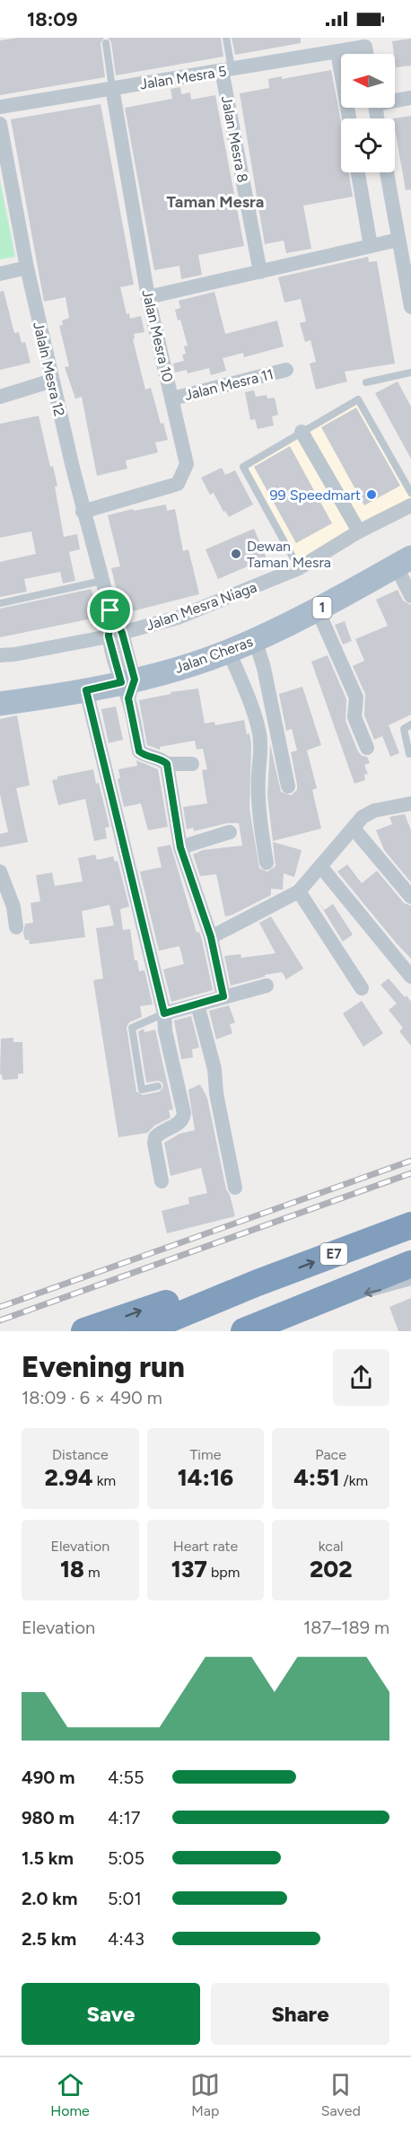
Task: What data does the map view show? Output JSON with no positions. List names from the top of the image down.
{
  "streets": {
    "highway": ["E7"],
    "main road": ["1", "Jalan Cheras"],
    "street": [
      "Jalan Mesra 5",
      "Jalan Mesra 8",
      "Jalan Mesra 10",
      "Jalaln Mesra 12",
      "Jalan Mesra 11",
      "Jalan Mesra Niaga"
    ]
  },
  "crossings": [
    ["Jalan Mesra 5", "Jalan Mesra 8"],
    ["Jalan Mesra 5", "Jalan Mesra 10"],
    ["Jalan Mesra 10", "Jalaln Mesra 12"],
    ["Jalan Mesra 10", "Jalan Mesra 11"],
    ["Jalaln Mesra 12", "Jalan Mesra Niaga"],
    ["Jalaln Mesra 12", "Jalan Cheras"]
  ],
  "districts": ["Taman Mesra"],
  "places": ["99 Speedmart", "Dewan Taman Mesra"],
  "north": "left",
  "page": {
    "status": "18:09",
    "heading": ["Evening run", "18:09 · 6 × 490 m"],
    "stats": [
      ["Distance", "2.94 km"],
      ["Time", "14:16"],
      ["Pace", "4:51 /km"],
      ["Elevation", "18 m"],
      ["Heart rate", "137 bpm"],
      ["kcal", "202"]
    ],
    "chart": ["Elevation", "187–189 m"],
    "list": [
      {
        "name": "490 m",
        "note": "4:55"
      },
      {
        "name": "980 m",
        "note": "4:17"
      },
      {
        "name": "1.5 km",
        "note": "5:05"
      },
      {
        "name": "2.0 km",
        "note": "5:01"
      },
      {
        "name": "2.5 km",
        "note": "4:43"
      }
    ],
    "buttons": ["Save", "Share"],
    "tabs": ["Home", "Map", "Saved"]
  }
}
